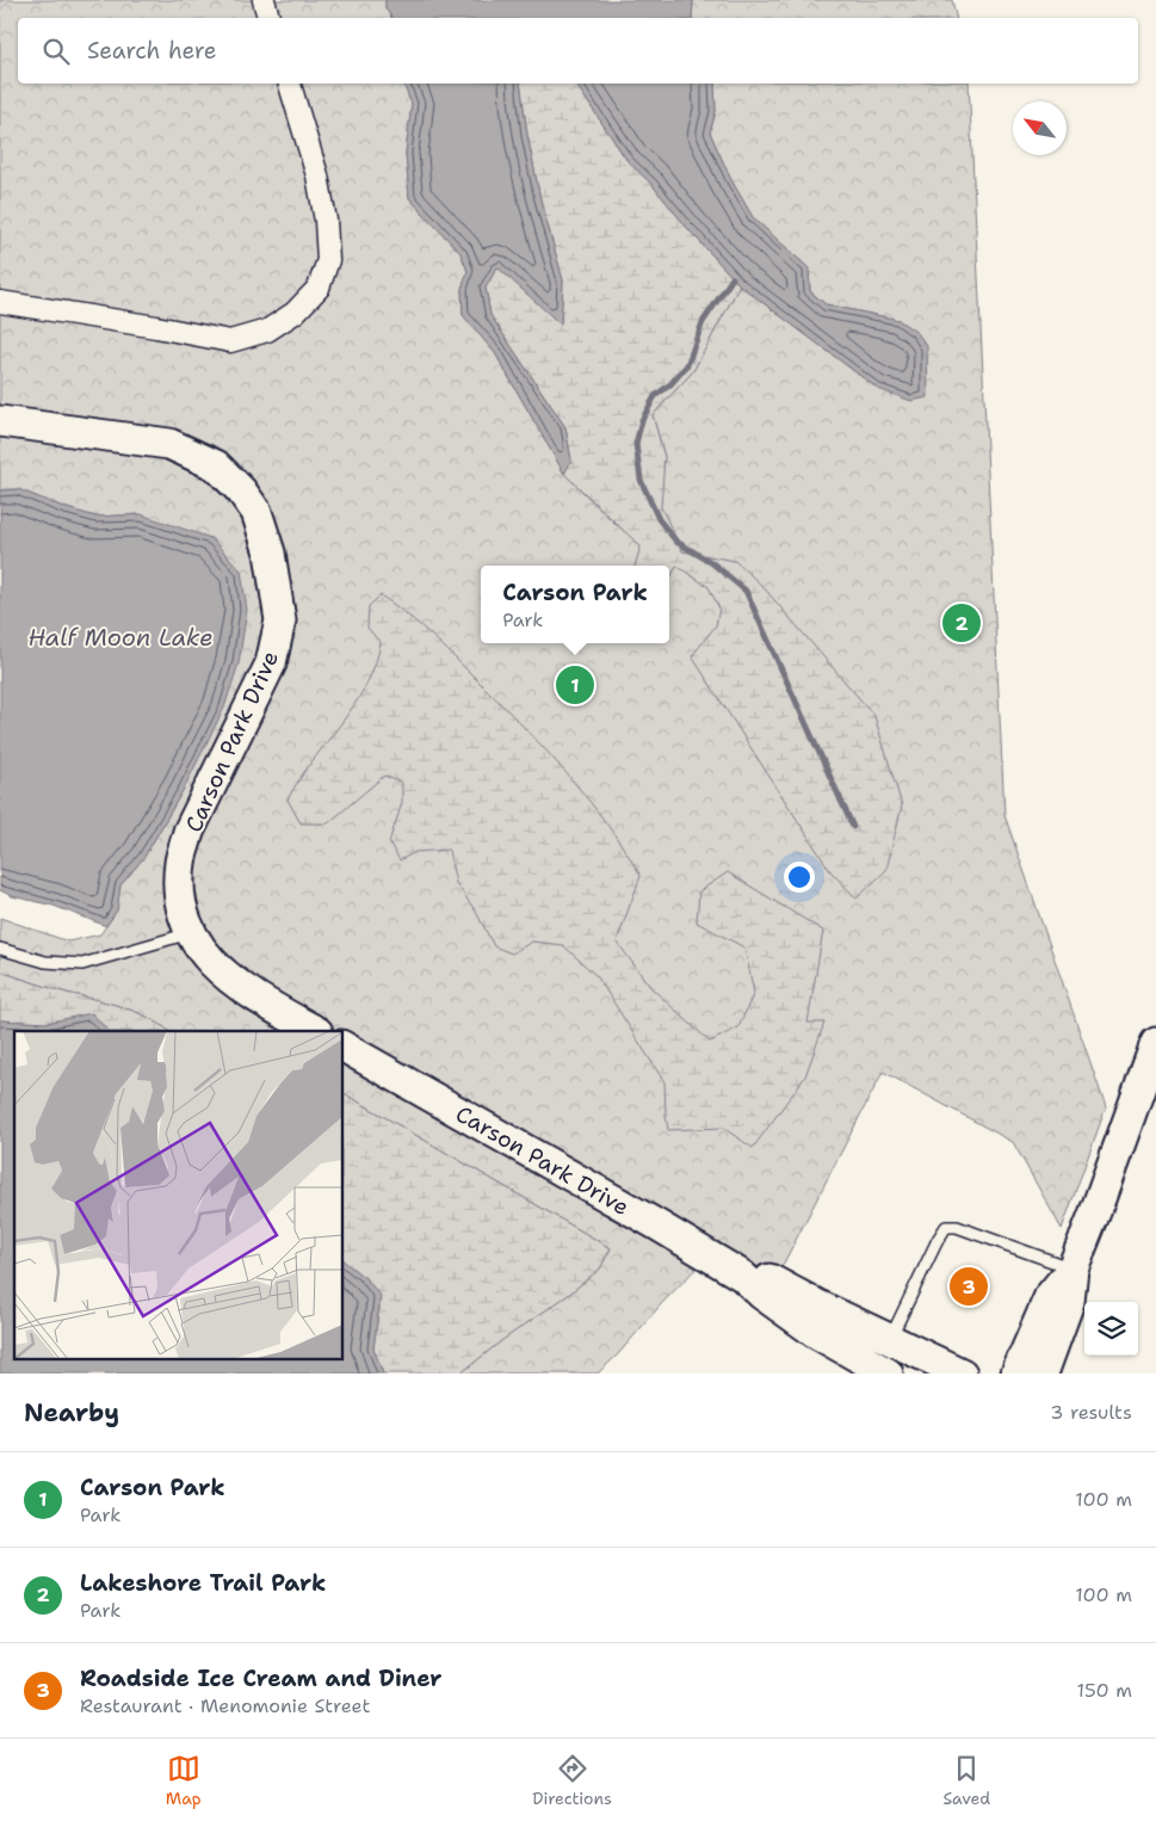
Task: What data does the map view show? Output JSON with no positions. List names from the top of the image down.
{
  "streets": {
    "street": ["Carson Park Drive"]
  },
  "water": ["Half Moon Lake"],
  "north": "top left",
  "page": {
    "search": "Search here",
    "popup": ["Carson Park", "Park"],
    "pins": ["2", "1", "3"],
    "heading": ["Nearby", "3 results"],
    "list": [
      {
        "mark": "1",
        "name": "Carson Park",
        "note": "Park",
        "value": "100 m"
      },
      {
        "mark": "2",
        "name": "Lakeshore Trail Park",
        "note": "Park",
        "value": "100 m"
      },
      {
        "mark": "3",
        "name": "Roadside Ice Cream and Diner",
        "note": "Restaurant · Menomonie Street",
        "value": "150 m"
      }
    ],
    "nav": ["Map", "Directions", "Saved"]
  }
}
